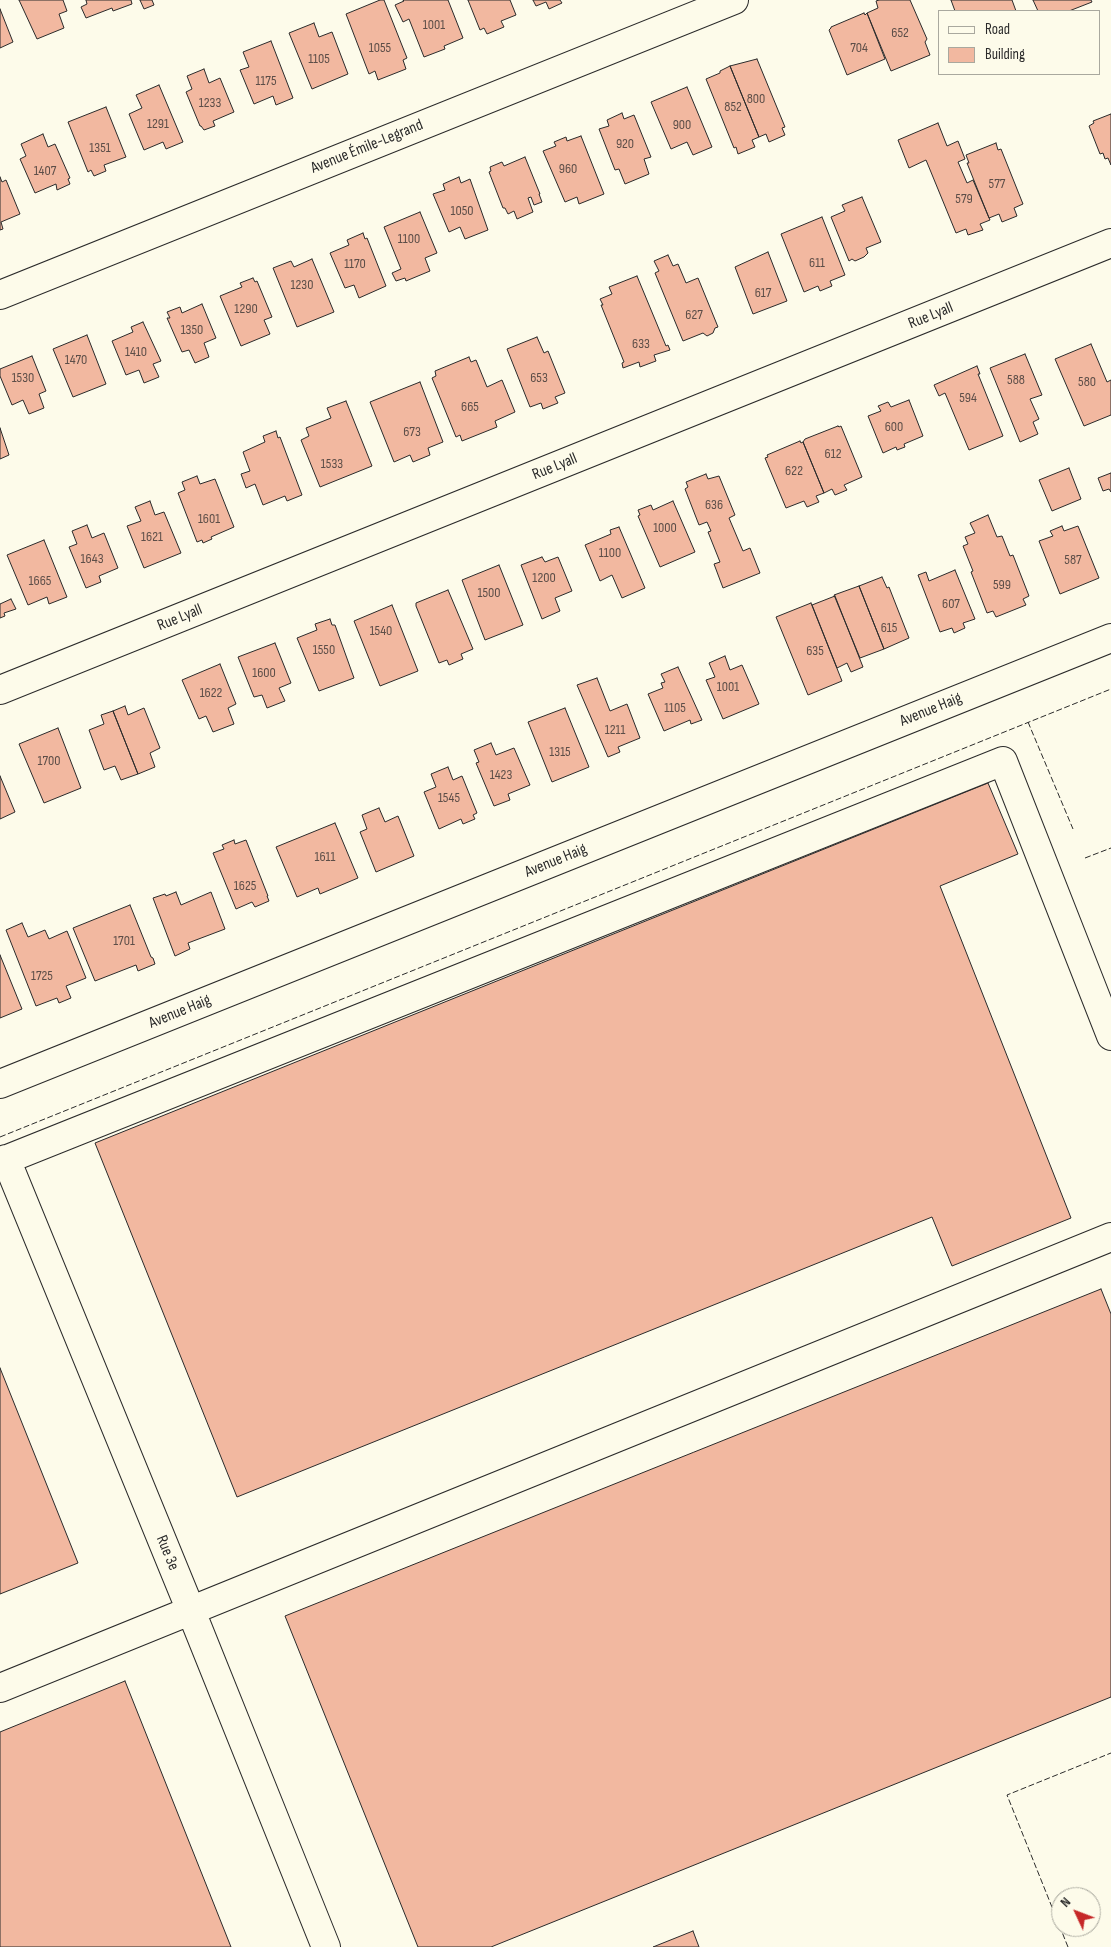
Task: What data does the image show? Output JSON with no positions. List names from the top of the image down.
{
  "streets": {
    "street": [
      "Avenue Émile-Legrand",
      "Rue Lyall",
      "Avenue Haig",
      "Rue 3e"
    ]
  },
  "house_numbers": [
    "1001",
    "652",
    "1055",
    "704",
    "1105",
    "1175",
    "800",
    "1233",
    "852",
    "1291",
    "900",
    "920",
    "1351",
    "960",
    "1407",
    "577",
    "579",
    "1050",
    "1100",
    "611",
    "1170",
    "1230",
    "617",
    "1290",
    "627",
    "1350",
    "633",
    "1410",
    "1470",
    "1530",
    "653",
    "588",
    "580",
    "594",
    "665",
    "600",
    "673",
    "612",
    "1533",
    "622",
    "636",
    "1601",
    "1000",
    "1621",
    "1100",
    "1643",
    "587",
    "1200",
    "1665",
    "599",
    "1500",
    "607",
    "615",
    "1540",
    "1550",
    "635",
    "1600",
    "1001",
    "1622",
    "1105",
    "1211",
    "1315",
    "1700",
    "1423",
    "1545",
    "1611",
    "1625",
    "1701",
    "1725"
  ],
  "legend": ["Road", "Building"],
  "north": "top left"
}
